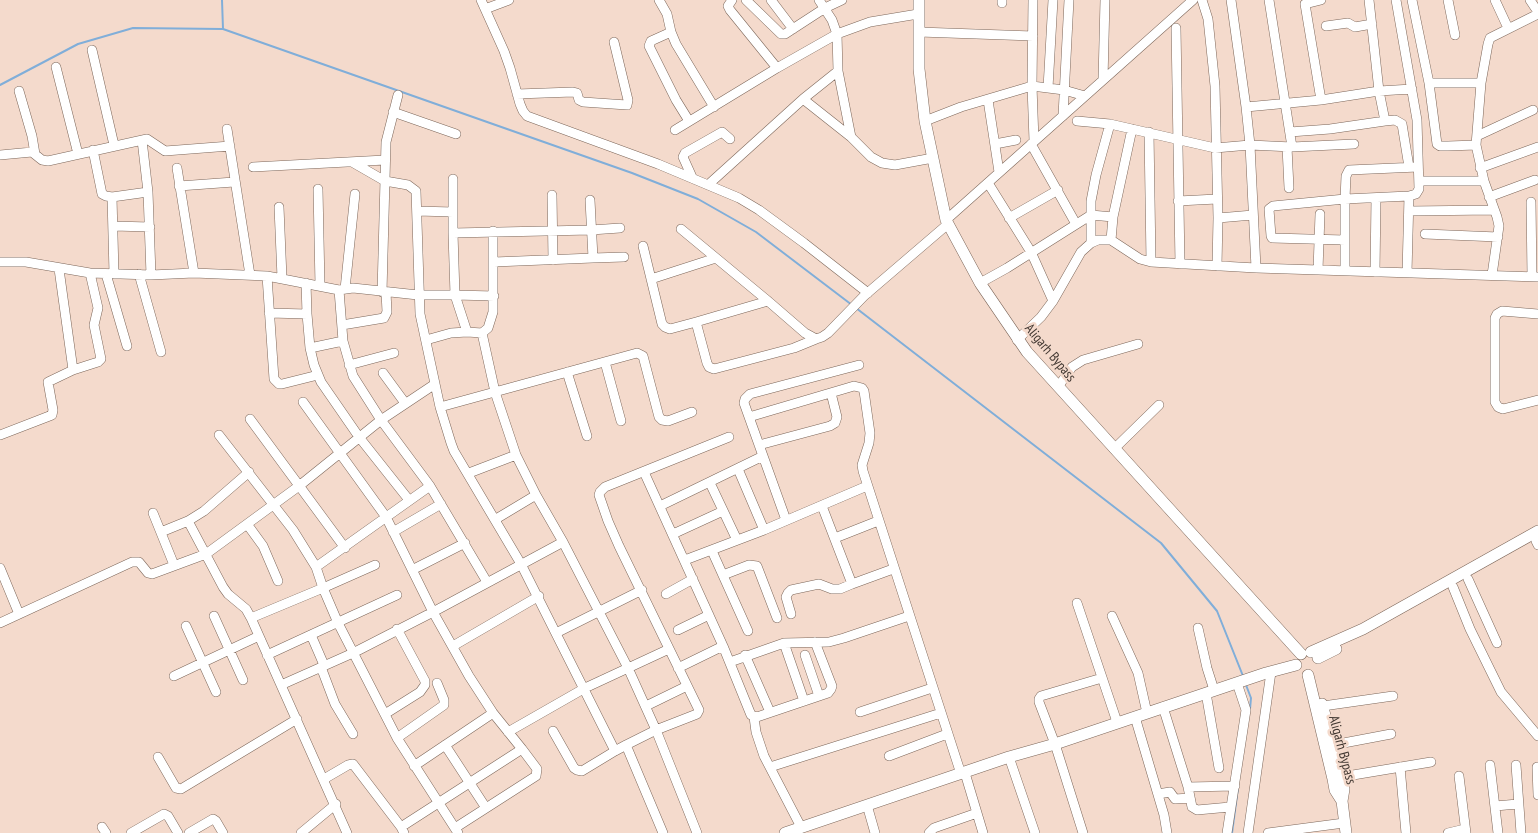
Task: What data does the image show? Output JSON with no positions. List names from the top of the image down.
{
  "streets": {
    "main road": ["Aligarh Bypass"]
  }
}
